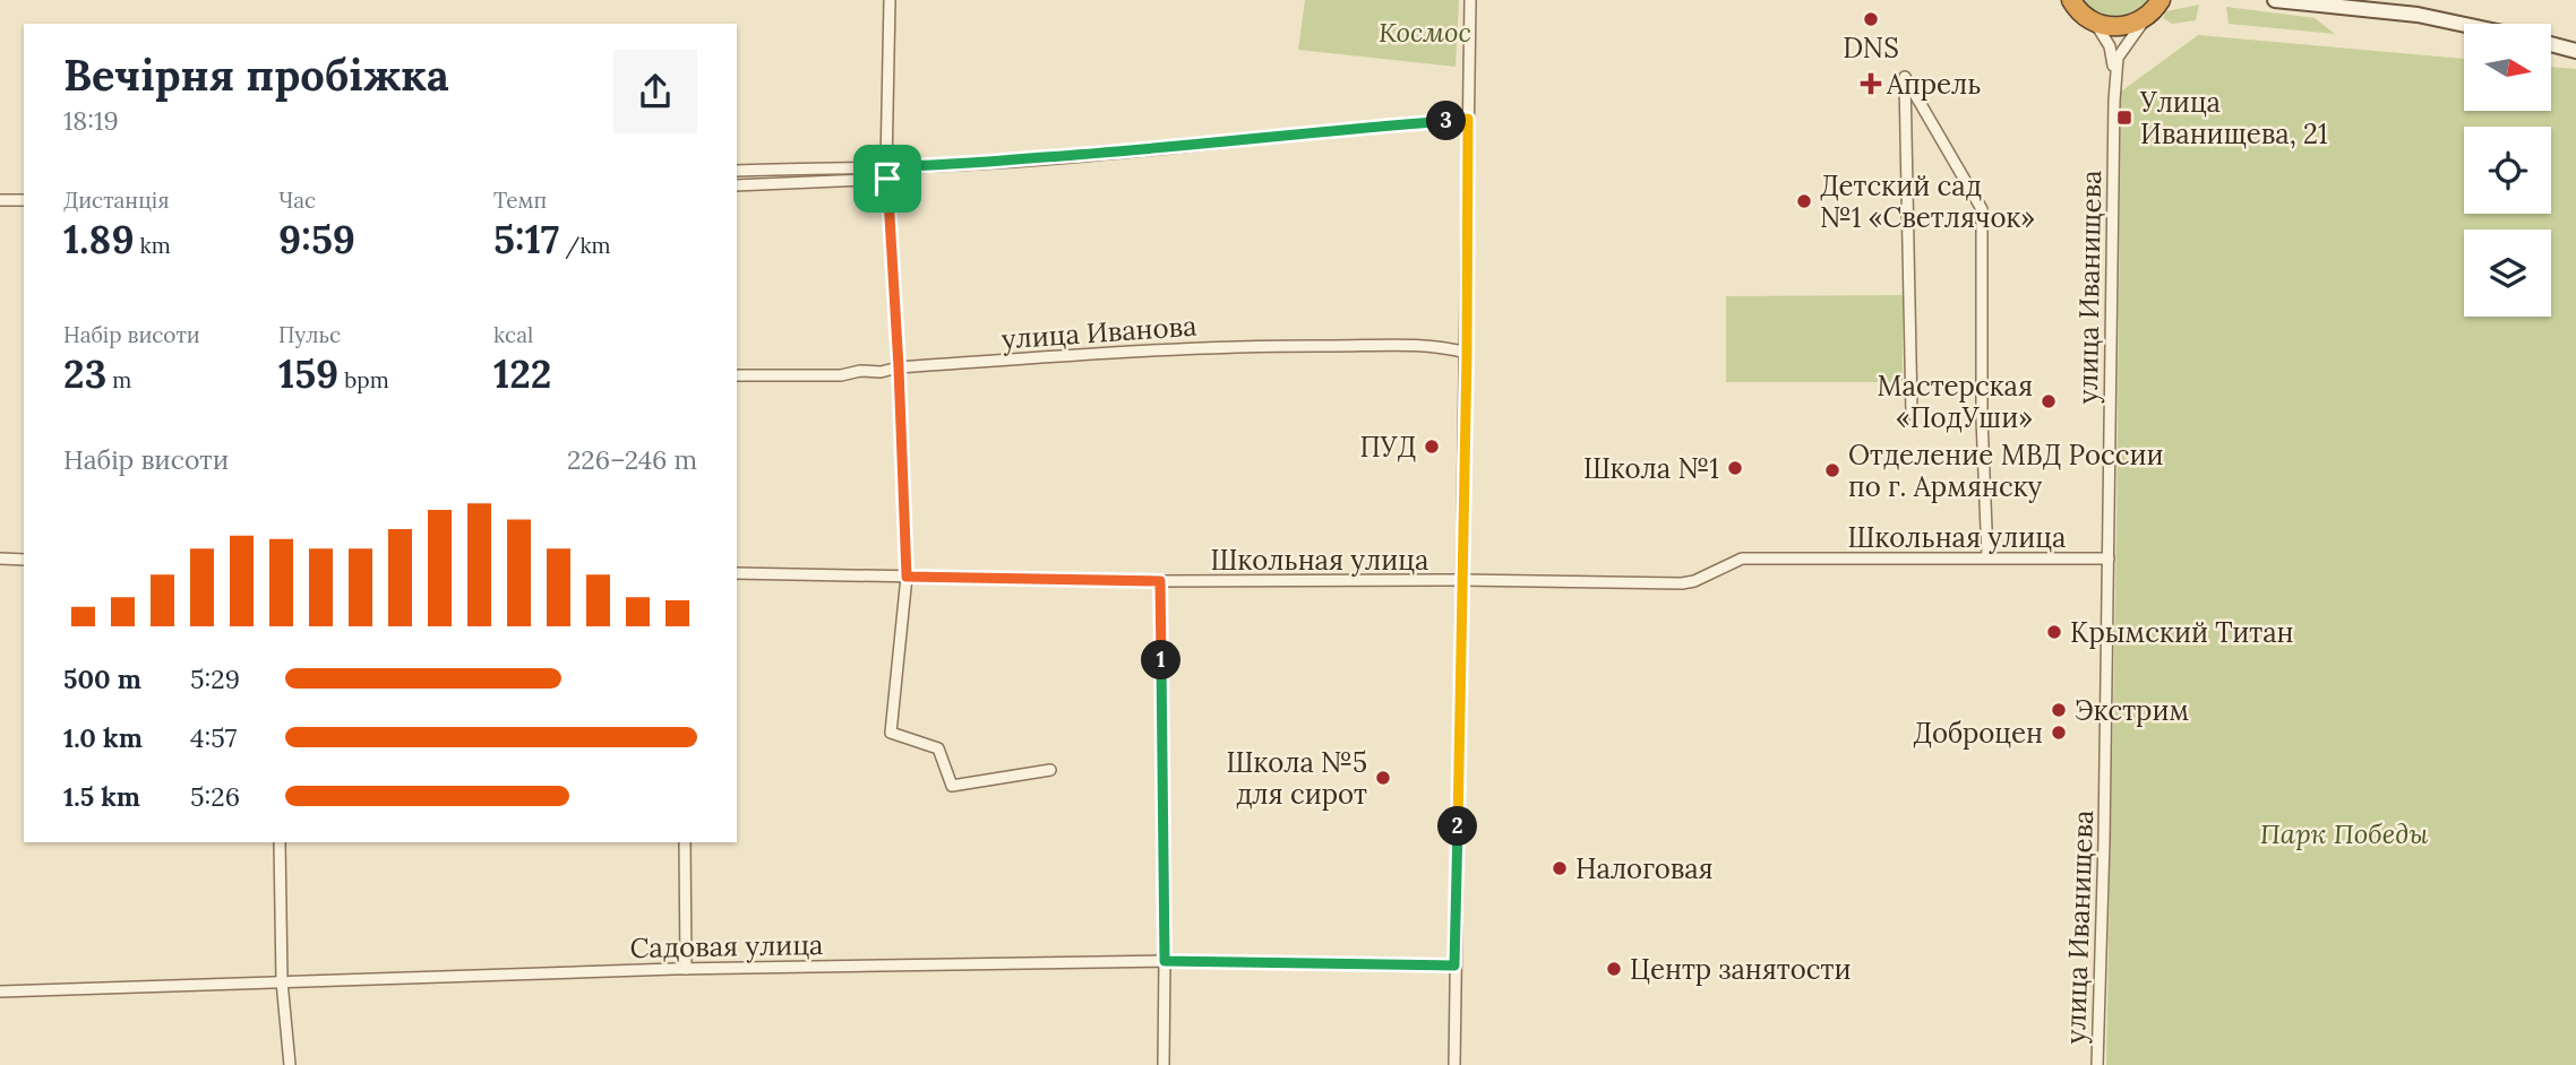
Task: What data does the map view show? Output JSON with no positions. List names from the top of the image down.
{
  "streets": {
    "street": [
      "улица Иванищева",
      "улица Иванова",
      "Школьная улица",
      "Садовая улица"
    ]
  },
  "crossings": [
    ["улица Иванищева", "Школьная улица"]
  ],
  "parks": ["Космос", "Парк Победы"],
  "places": {
    "other": [
      "DNS",
      "Детский сад №1 «Светлячок»",
      "Мастерская «ПодУши»",
      "ПУД",
      "Школа №1",
      "Отделение МВД России по г. Армянску",
      "Крымский Титан",
      "Экстрим",
      "Доброцен",
      "Школа №5 для сирот",
      "Налоговая",
      "Центр занятости"
    ],
    "health": ["Апрель"],
    "transit": ["Улица Иванищева, 21"]
  },
  "north": "right",
  "page": {
    "heading": ["Вечірня пробіжка", "18:19"],
    "pins": ["3", "1", "2"],
    "stats": [
      ["Дистанція", "1.89 km"],
      ["Час", "9:59"],
      ["Темп", "5:17 /km"],
      ["Набір висоти", "23 m"],
      ["Пульс", "159 bpm"],
      ["kcal", "122"]
    ],
    "chart": ["Набір висоти", "226–246 m"],
    "list": [
      {
        "name": "500 m",
        "note": "5:29"
      },
      {
        "name": "1.0 km",
        "note": "4:57"
      },
      {
        "name": "1.5 km",
        "note": "5:26"
      }
    ]
  }
}
